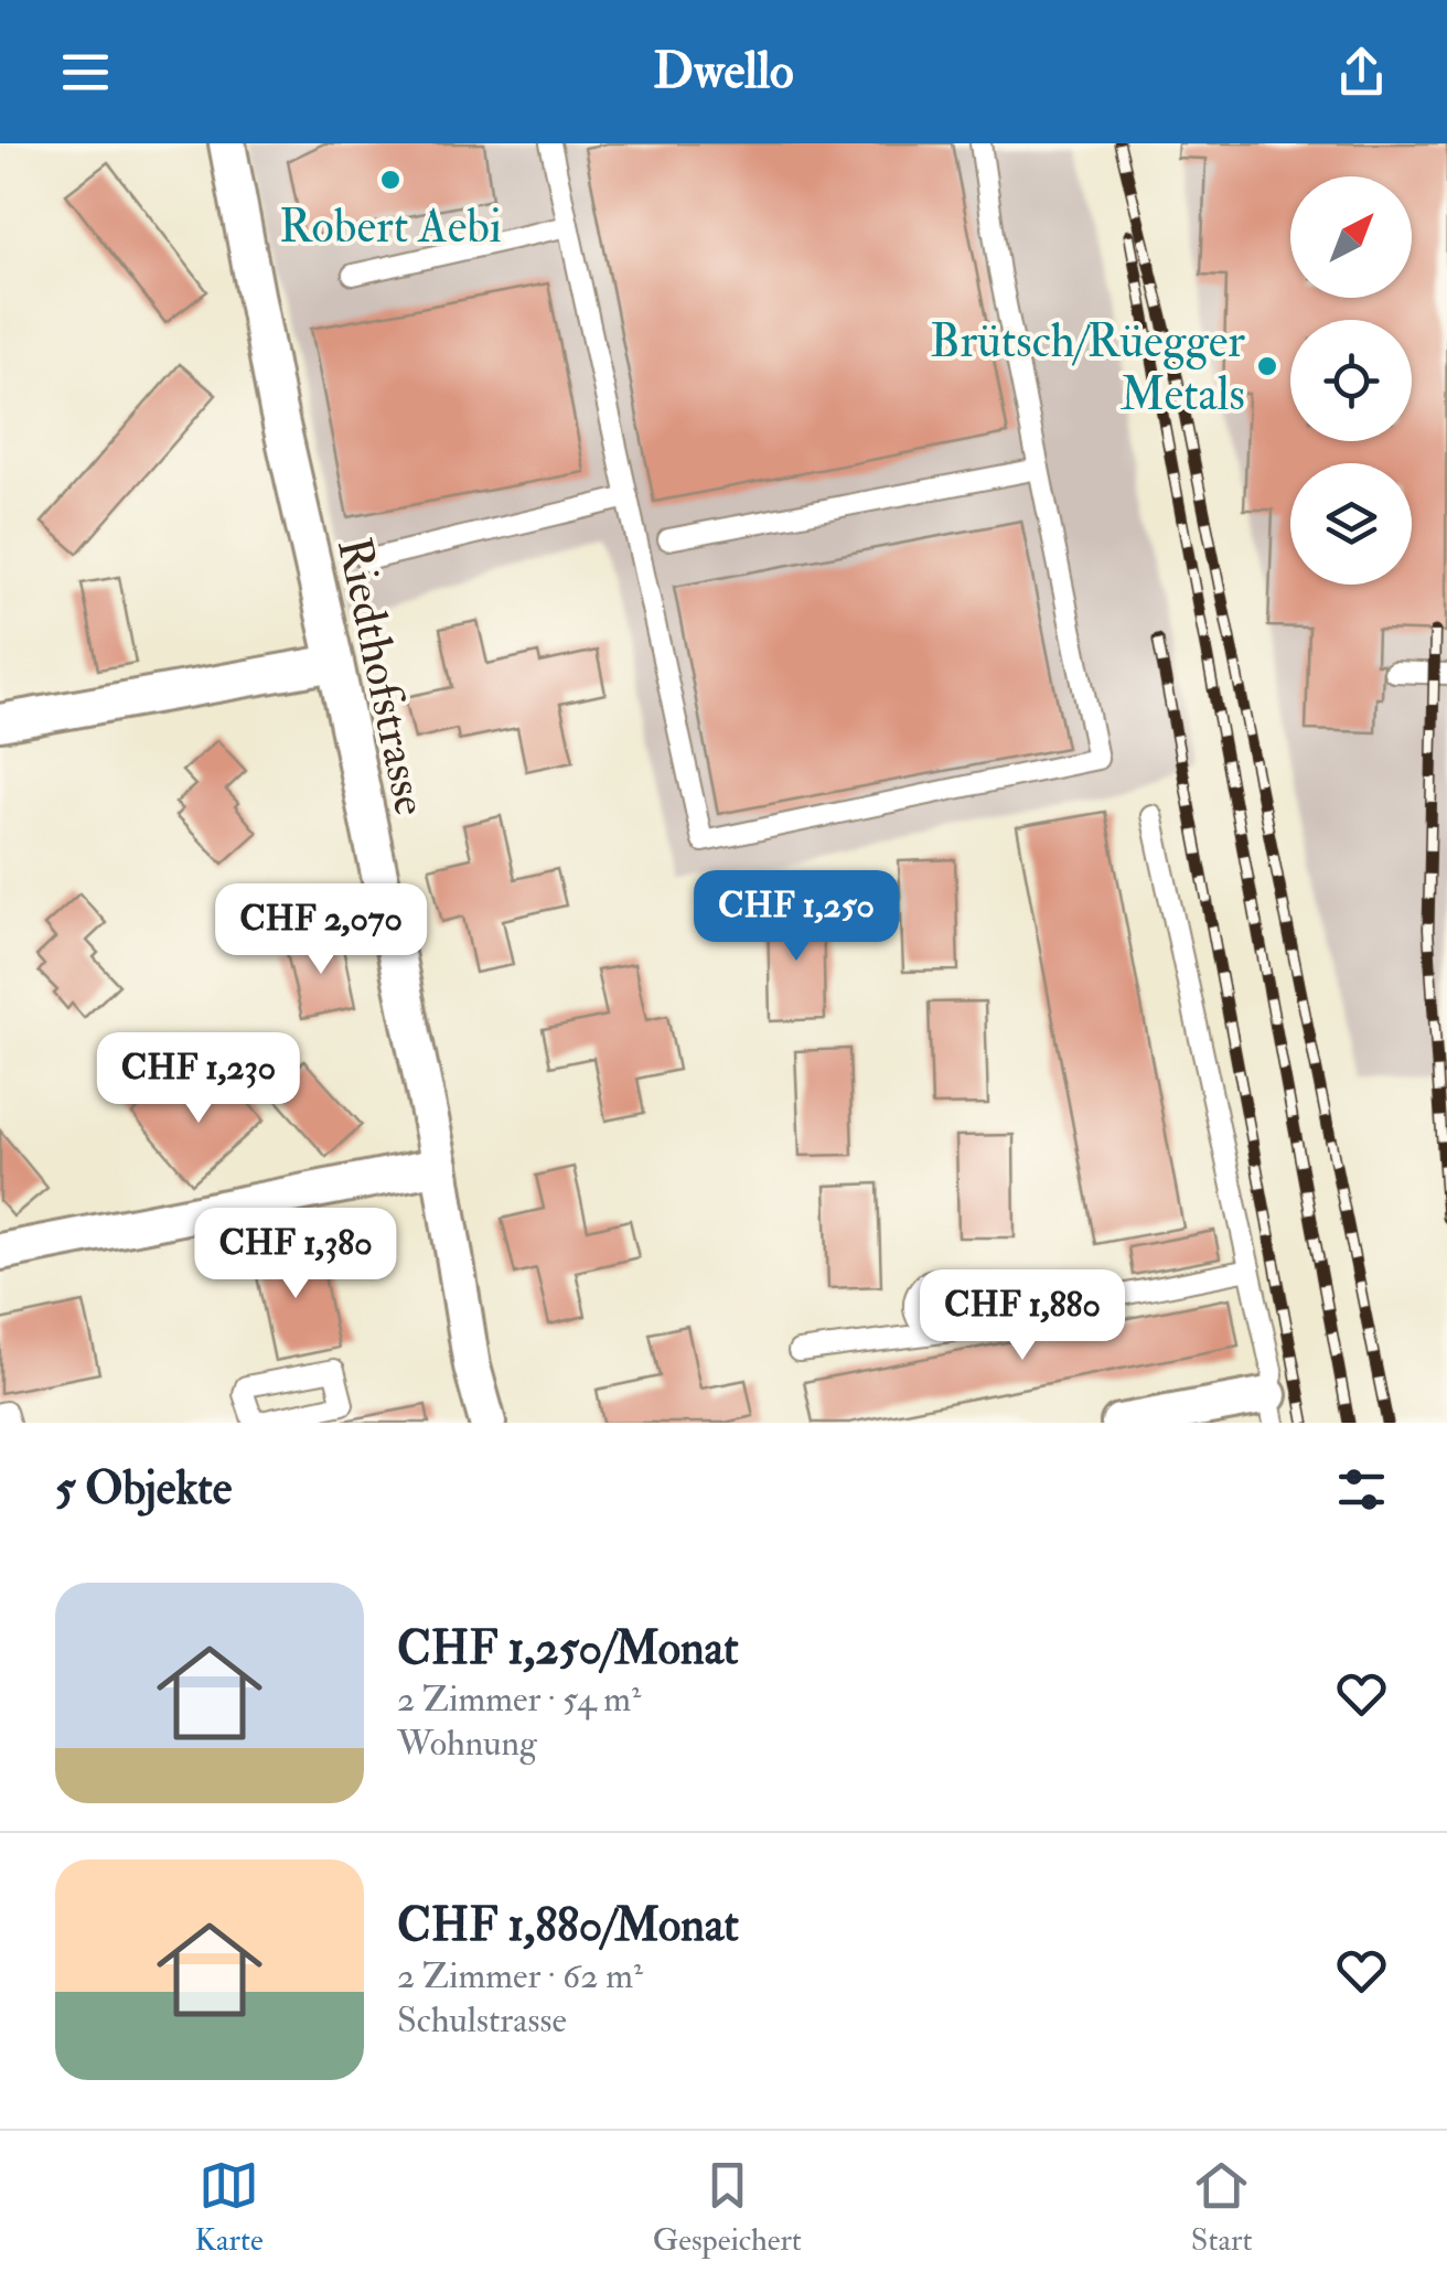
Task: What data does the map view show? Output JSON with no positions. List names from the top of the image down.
{
  "streets": {
    "street": ["Riedthofstrasse"]
  },
  "places": ["Robert Aebi", "Brütsch/Rüegger Metals"],
  "north": "top right",
  "page": {
    "header": "Dwello",
    "price": [
      "CHF 1,250",
      "CHF 2,070",
      "CHF 1,230",
      "CHF 1,380",
      "CHF 1,880"
    ],
    "heading": "5 Objekte",
    "list": [
      {
        "name": "CHF 1,250/Monat",
        "note": "2 Zimmer · 54 m² · Wohnung"
      },
      {
        "name": "CHF 1,880/Monat",
        "note": "2 Zimmer · 62 m² · Schulstrasse"
      }
    ],
    "tabs": ["Karte", "Gespeichert", "Start"]
  }
}
